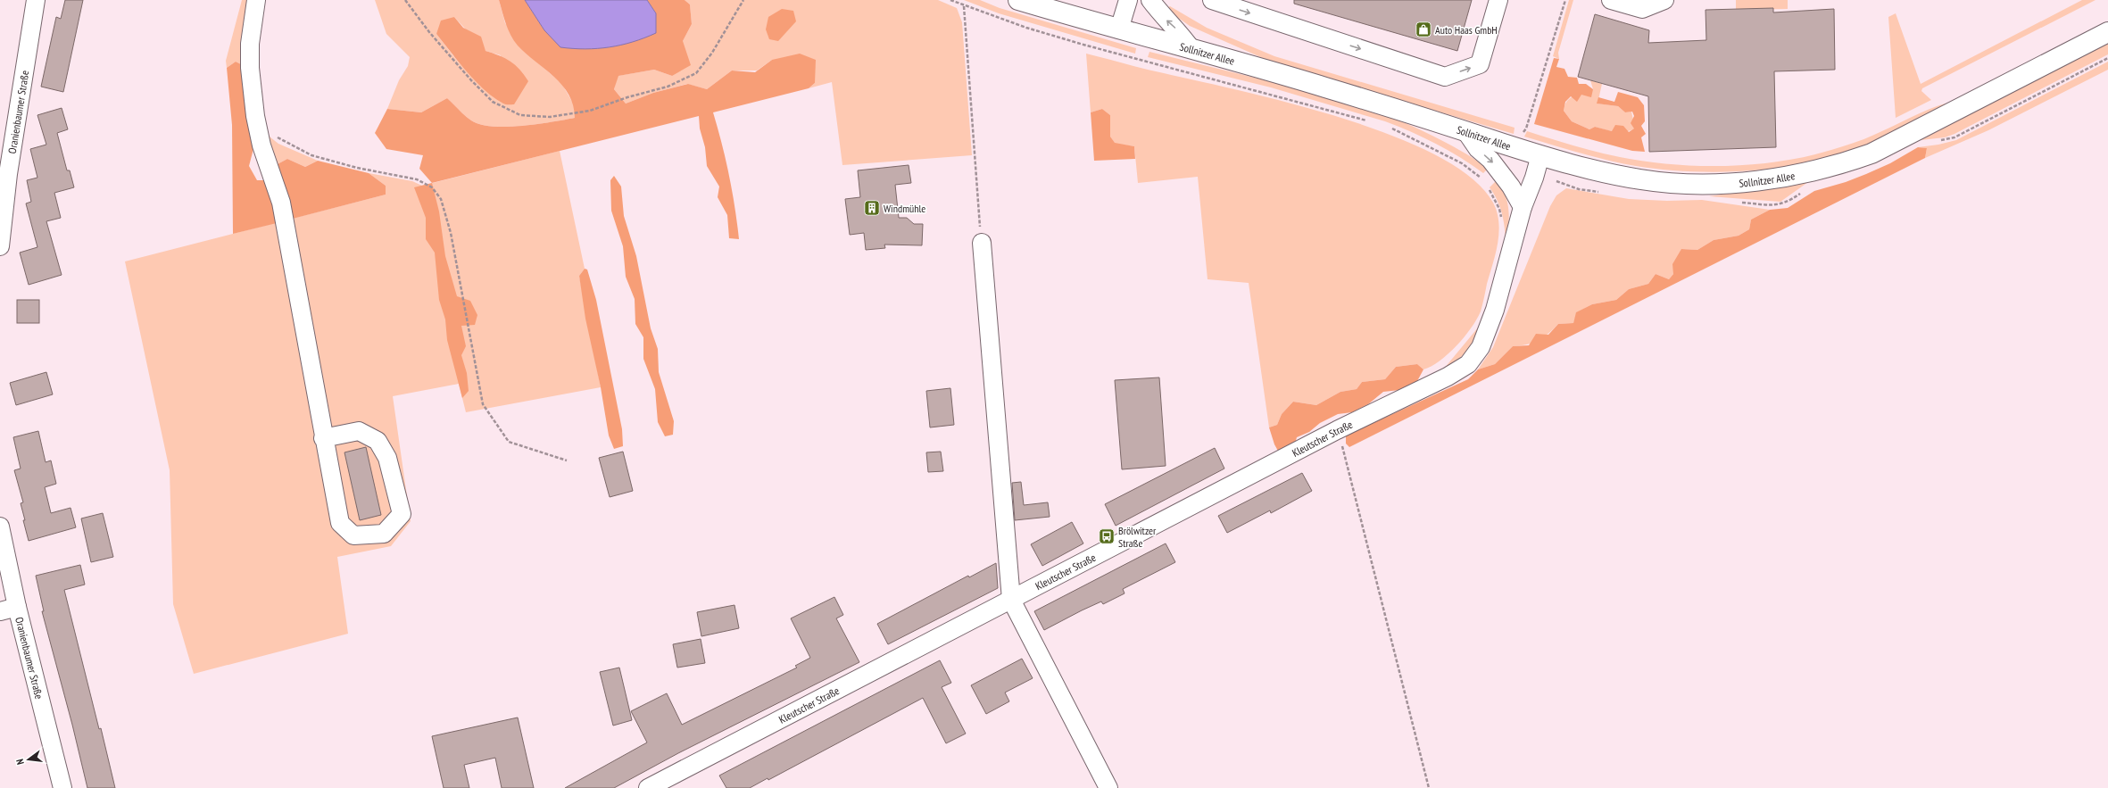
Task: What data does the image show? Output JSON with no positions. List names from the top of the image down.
{
  "streets": {
    "main road": ["Sollnitzer Allee"],
    "street": ["Oranienbaumer Straße", "Kleutscher Straße"]
  },
  "crossings": [
    ["Sollnitzer Allee", "Kleutscher Straße"]
  ],
  "places": {
    "shop": ["Auto Haas GmbH"],
    "building": ["Windmühle"],
    "bus stop": ["Brölwitzer Straße"]
  },
  "north": "left"
}
